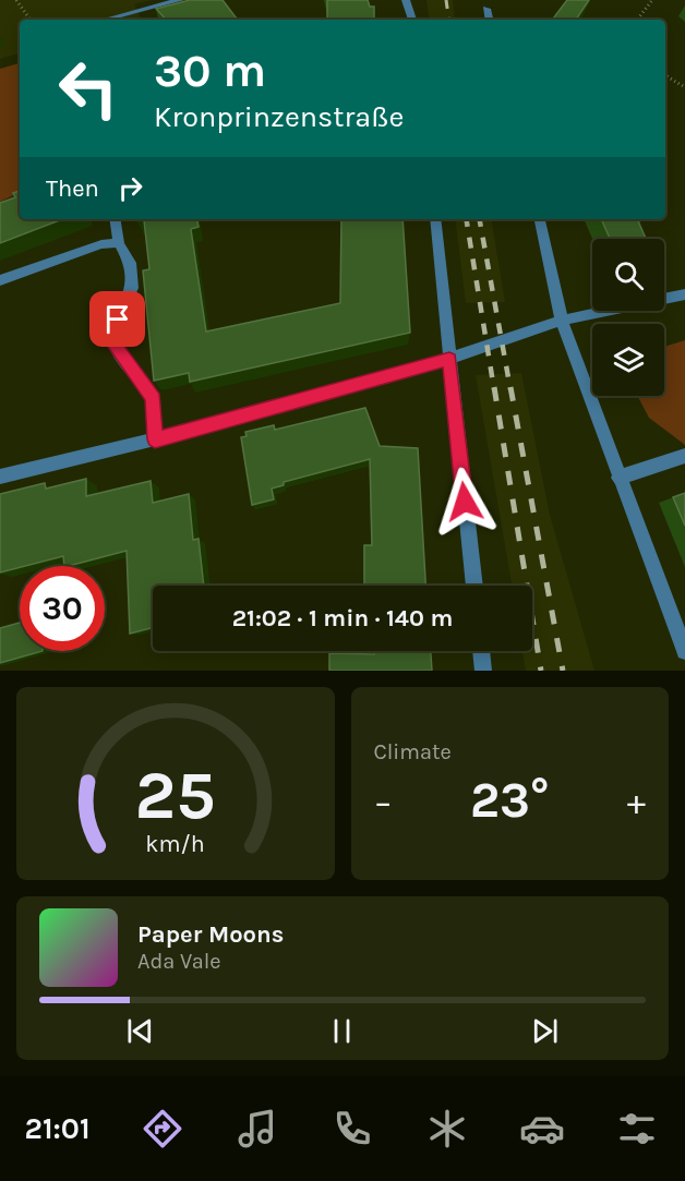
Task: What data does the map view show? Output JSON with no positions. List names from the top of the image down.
{
  "page": {
    "turn": ["30 m", "Kronprinzenstraße"],
    "then": "Then",
    "limit": "30",
    "trip": "21:02 · 1 min · 140 m",
    "tile": "Climate",
    "heat": ["−", "23°", "+"],
    "song": ["Paper Moons", "Ada Vale"],
    "tabs": "21:01",
    "gauge": ["25", "km/h"]
  }
}
